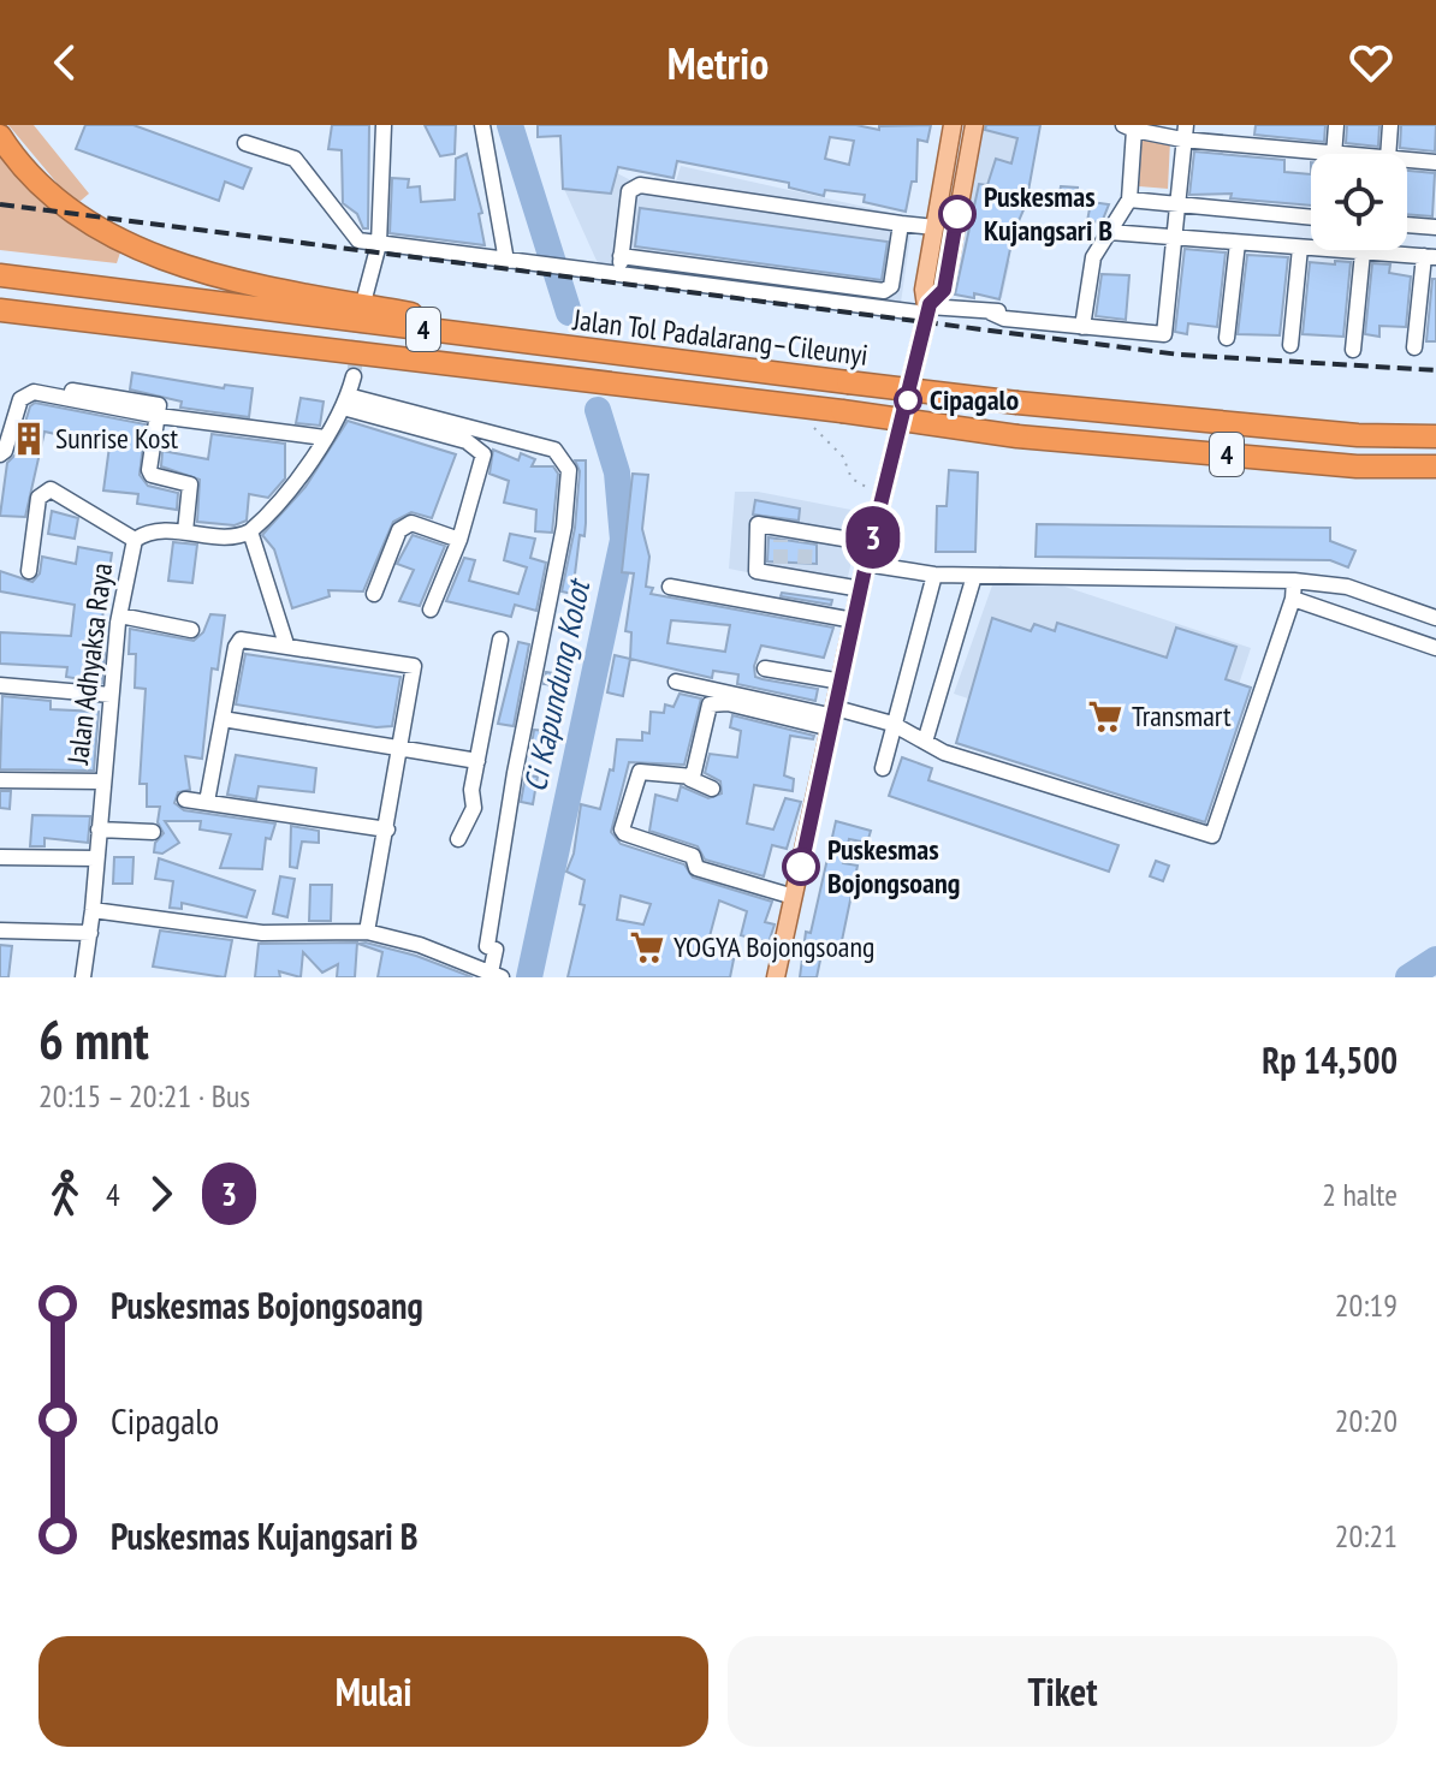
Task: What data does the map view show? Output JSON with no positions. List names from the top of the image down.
{
  "streets": {
    "highway": ["4", "Jalan Tol Padalarang–Cileunyi"],
    "street": ["Jalan Adhyaksa Raya"]
  },
  "water": ["Ci Kapundung Kolot"],
  "places": {
    "other": ["Puskesmas Kujangsari B", "Cipagalo", "Puskesmas Bojongsoang"],
    "building": ["Sunrise Kost"],
    "supermarket": ["Transmart", "YOGYA Bojongsoang"]
  },
  "lines": ["bus line 3"],
  "page": {
    "header": "Metrio",
    "on_map": "3",
    "heading": ["6 mnt", "20:15 – 20:21 · Bus", "Rp 14,500"],
    "legs": ["4", "3", "2 halte"],
    "list": [
      {
        "name": "Puskesmas Bojongsoang",
        "value": "20:19"
      },
      {
        "name": "Cipagalo",
        "value": "20:20"
      },
      {
        "name": "Puskesmas Kujangsari B",
        "value": "20:21"
      }
    ],
    "buttons": ["Mulai", "Tiket"]
  }
}
